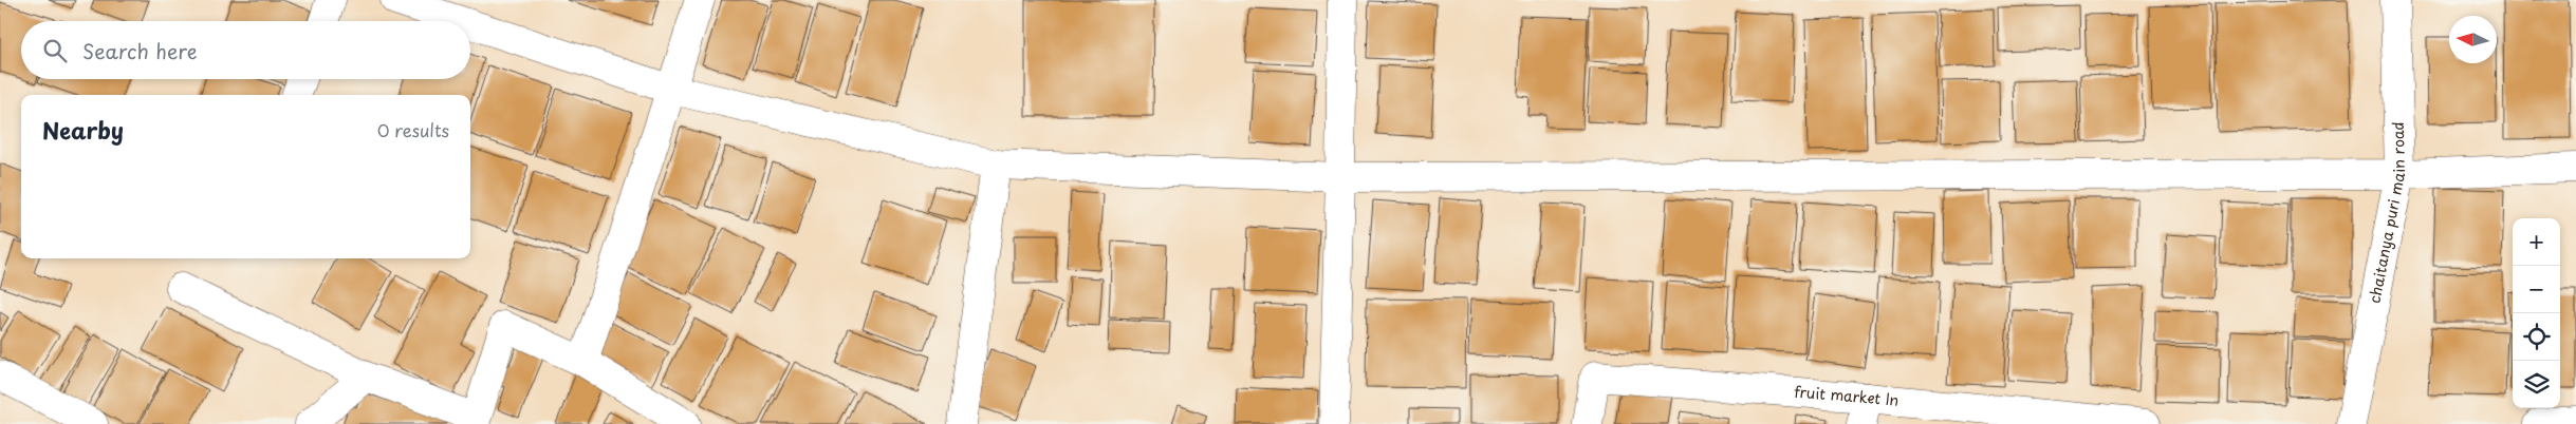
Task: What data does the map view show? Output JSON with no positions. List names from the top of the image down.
{
  "streets": {
    "street": ["chaitanya puri main road", "fruit market ln"]
  },
  "north": "left",
  "page": {
    "search": "Search here",
    "heading": ["Nearby", "0 results"],
    "map_buttons": ["+", "−"]
  }
}
